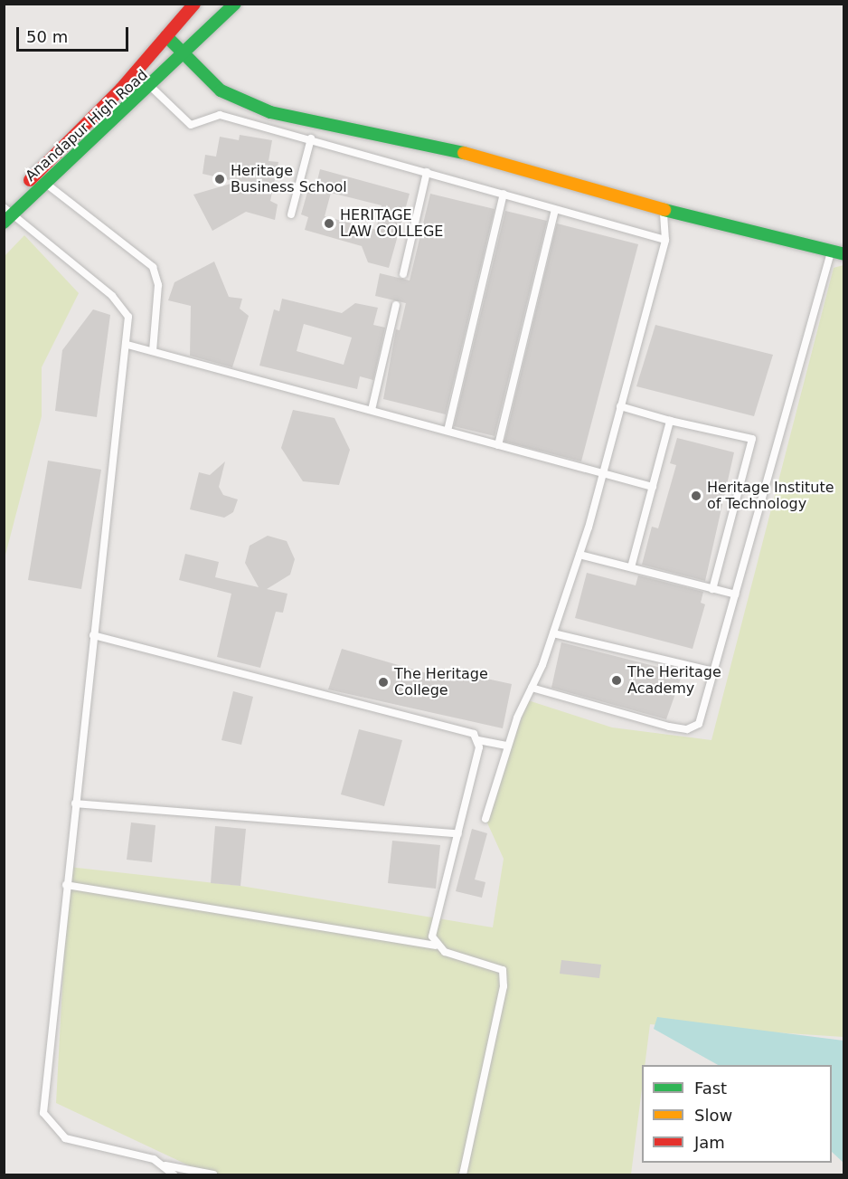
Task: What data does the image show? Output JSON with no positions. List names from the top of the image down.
{
  "streets": {
    "street": ["Anandapur High Road"]
  },
  "places": [
    "Heritage Business School",
    "HERITAGE LAW COLLEGE",
    "Heritage Institute of Technology",
    "The Heritage Academy",
    "The Heritage College"
  ],
  "legend": ["Fast", "Slow", "Jam"],
  "scale_bar": "50 m"
}
